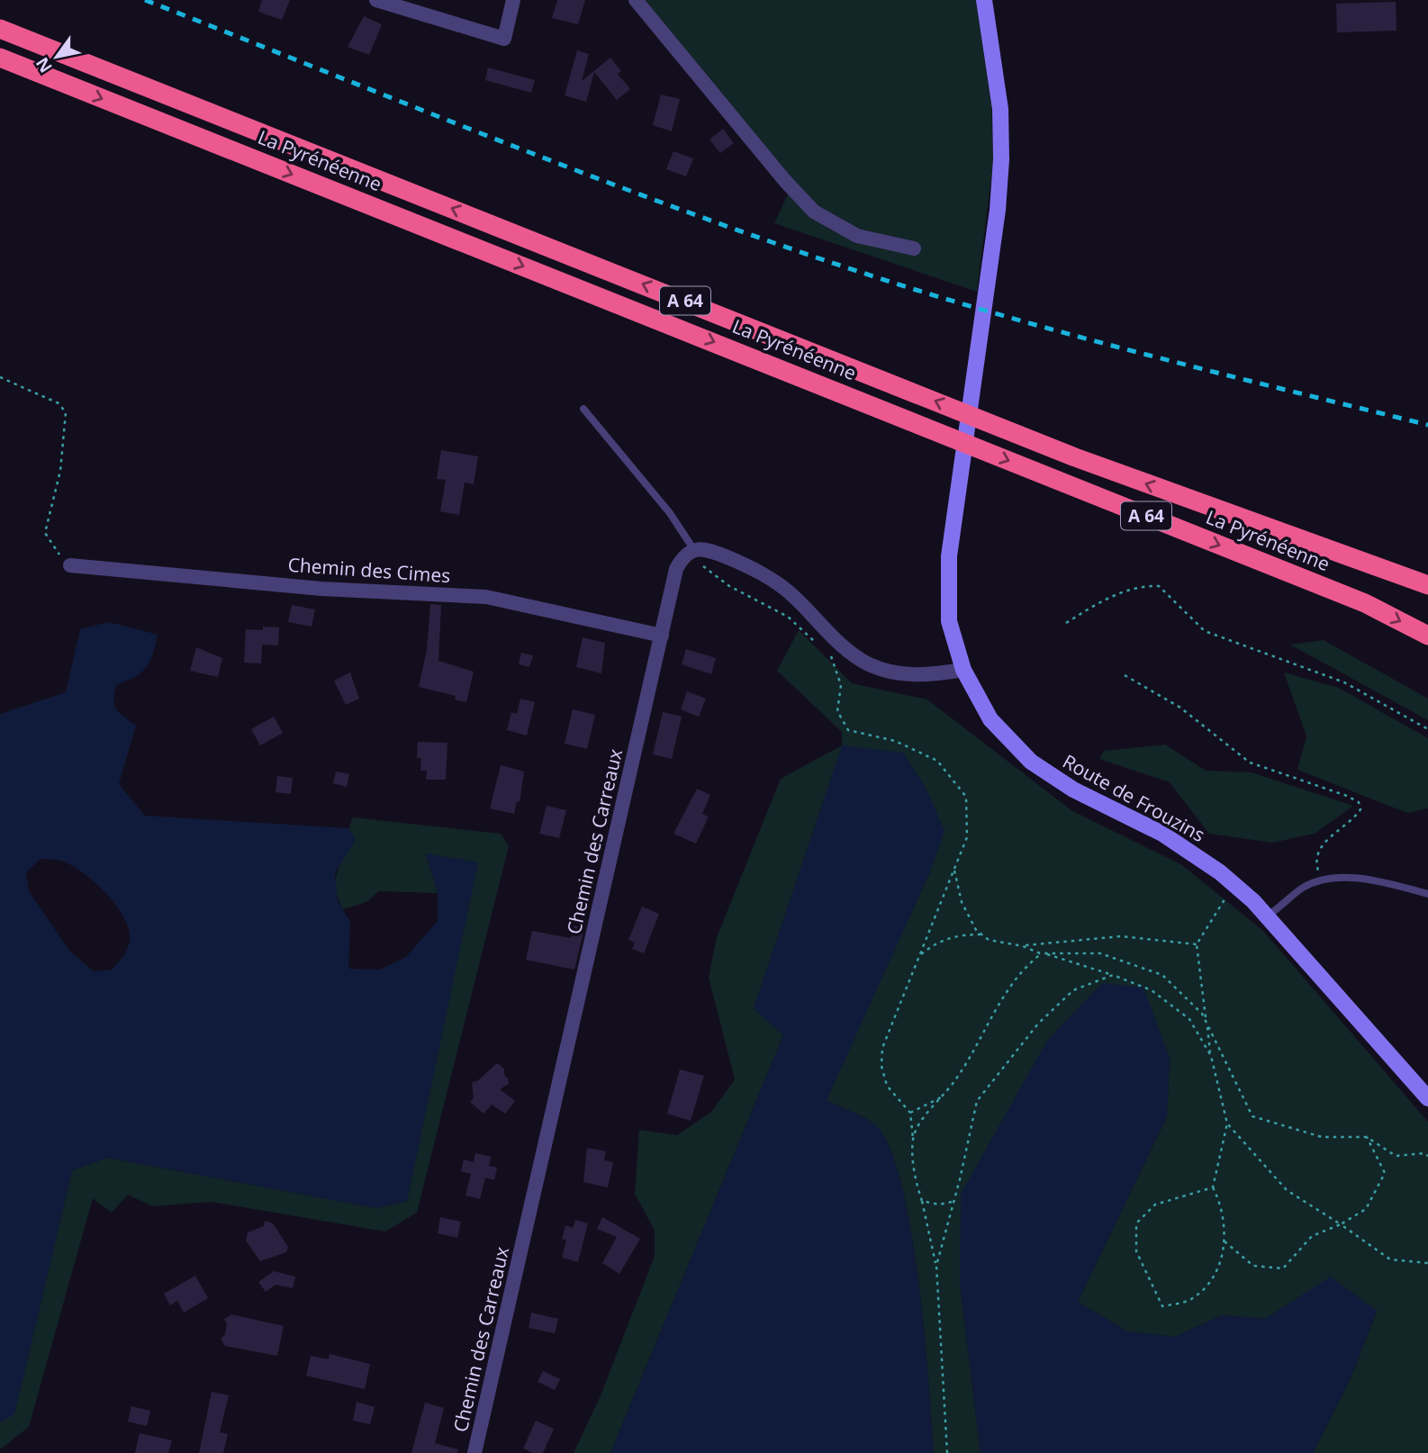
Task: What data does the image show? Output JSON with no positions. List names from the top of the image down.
{
  "streets": {
    "highway": ["La Pyrénéenne", "A 64"],
    "main road": ["Route de Frouzins"],
    "street": ["Chemin des Cimes", "Chemin des Carreaux"]
  },
  "crossings": [
    ["Chemin des Cimes", "Chemin des Carreaux"]
  ],
  "north": "bottom left"
}
